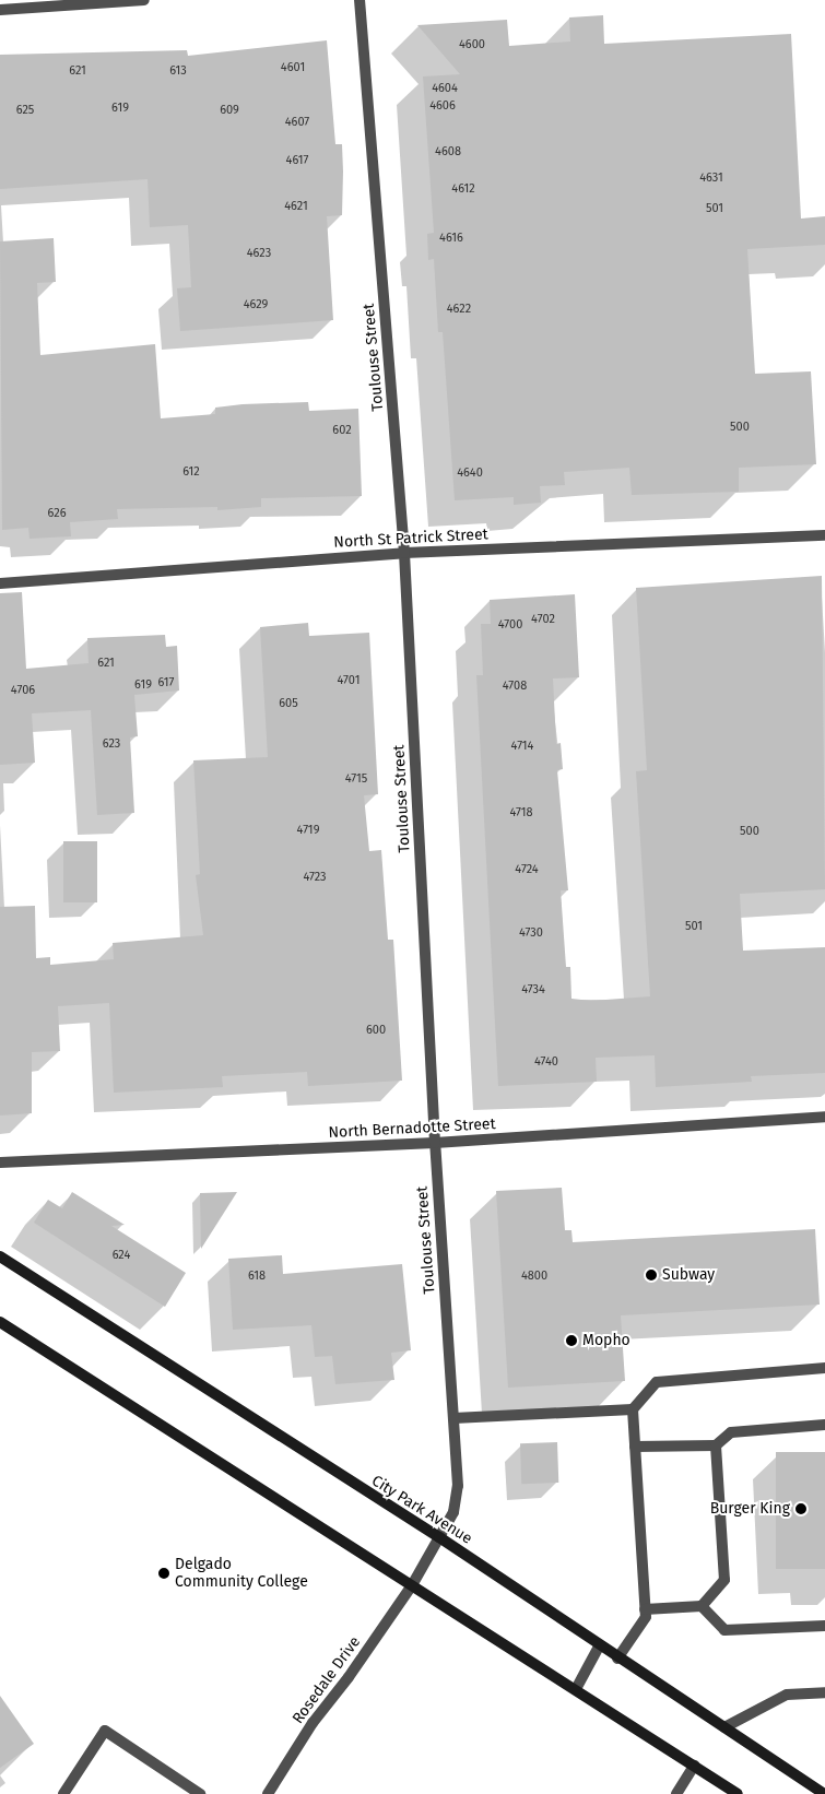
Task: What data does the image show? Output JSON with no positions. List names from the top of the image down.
{
  "streets": {
    "main road": ["City Park Avenue"],
    "street": [
      "Toulouse Street",
      "North St Patrick Street",
      "North Bernadotte Street",
      "Rosedale Drive"
    ]
  },
  "crossings": [
    ["Toulouse Street", "North St Patrick Street"],
    ["Toulouse Street", "North Bernadotte Street"],
    ["Toulouse Street", "City Park Avenue"],
    ["Toulouse Street", "Rosedale Drive"]
  ],
  "places": [
    "Subway",
    "Mopho",
    "Burger King",
    "Delgado Community College"
  ],
  "house_numbers": [
    "4600",
    "4601",
    "621",
    "613",
    "4604",
    "4606",
    "619",
    "625",
    "609",
    "4607",
    "4608",
    "4617",
    "4631",
    "4612",
    "4621",
    "501",
    "4616",
    "4623",
    "4629",
    "4622",
    "500",
    "602",
    "612",
    "4640",
    "626",
    "4702",
    "4700",
    "621",
    "4701",
    "617",
    "619",
    "4708",
    "4706",
    "605",
    "623",
    "4714",
    "4715",
    "4718",
    "4719",
    "500",
    "4724",
    "4723",
    "501",
    "4730",
    "4734",
    "600",
    "4740",
    "624",
    "618",
    "4800"
  ]
}
